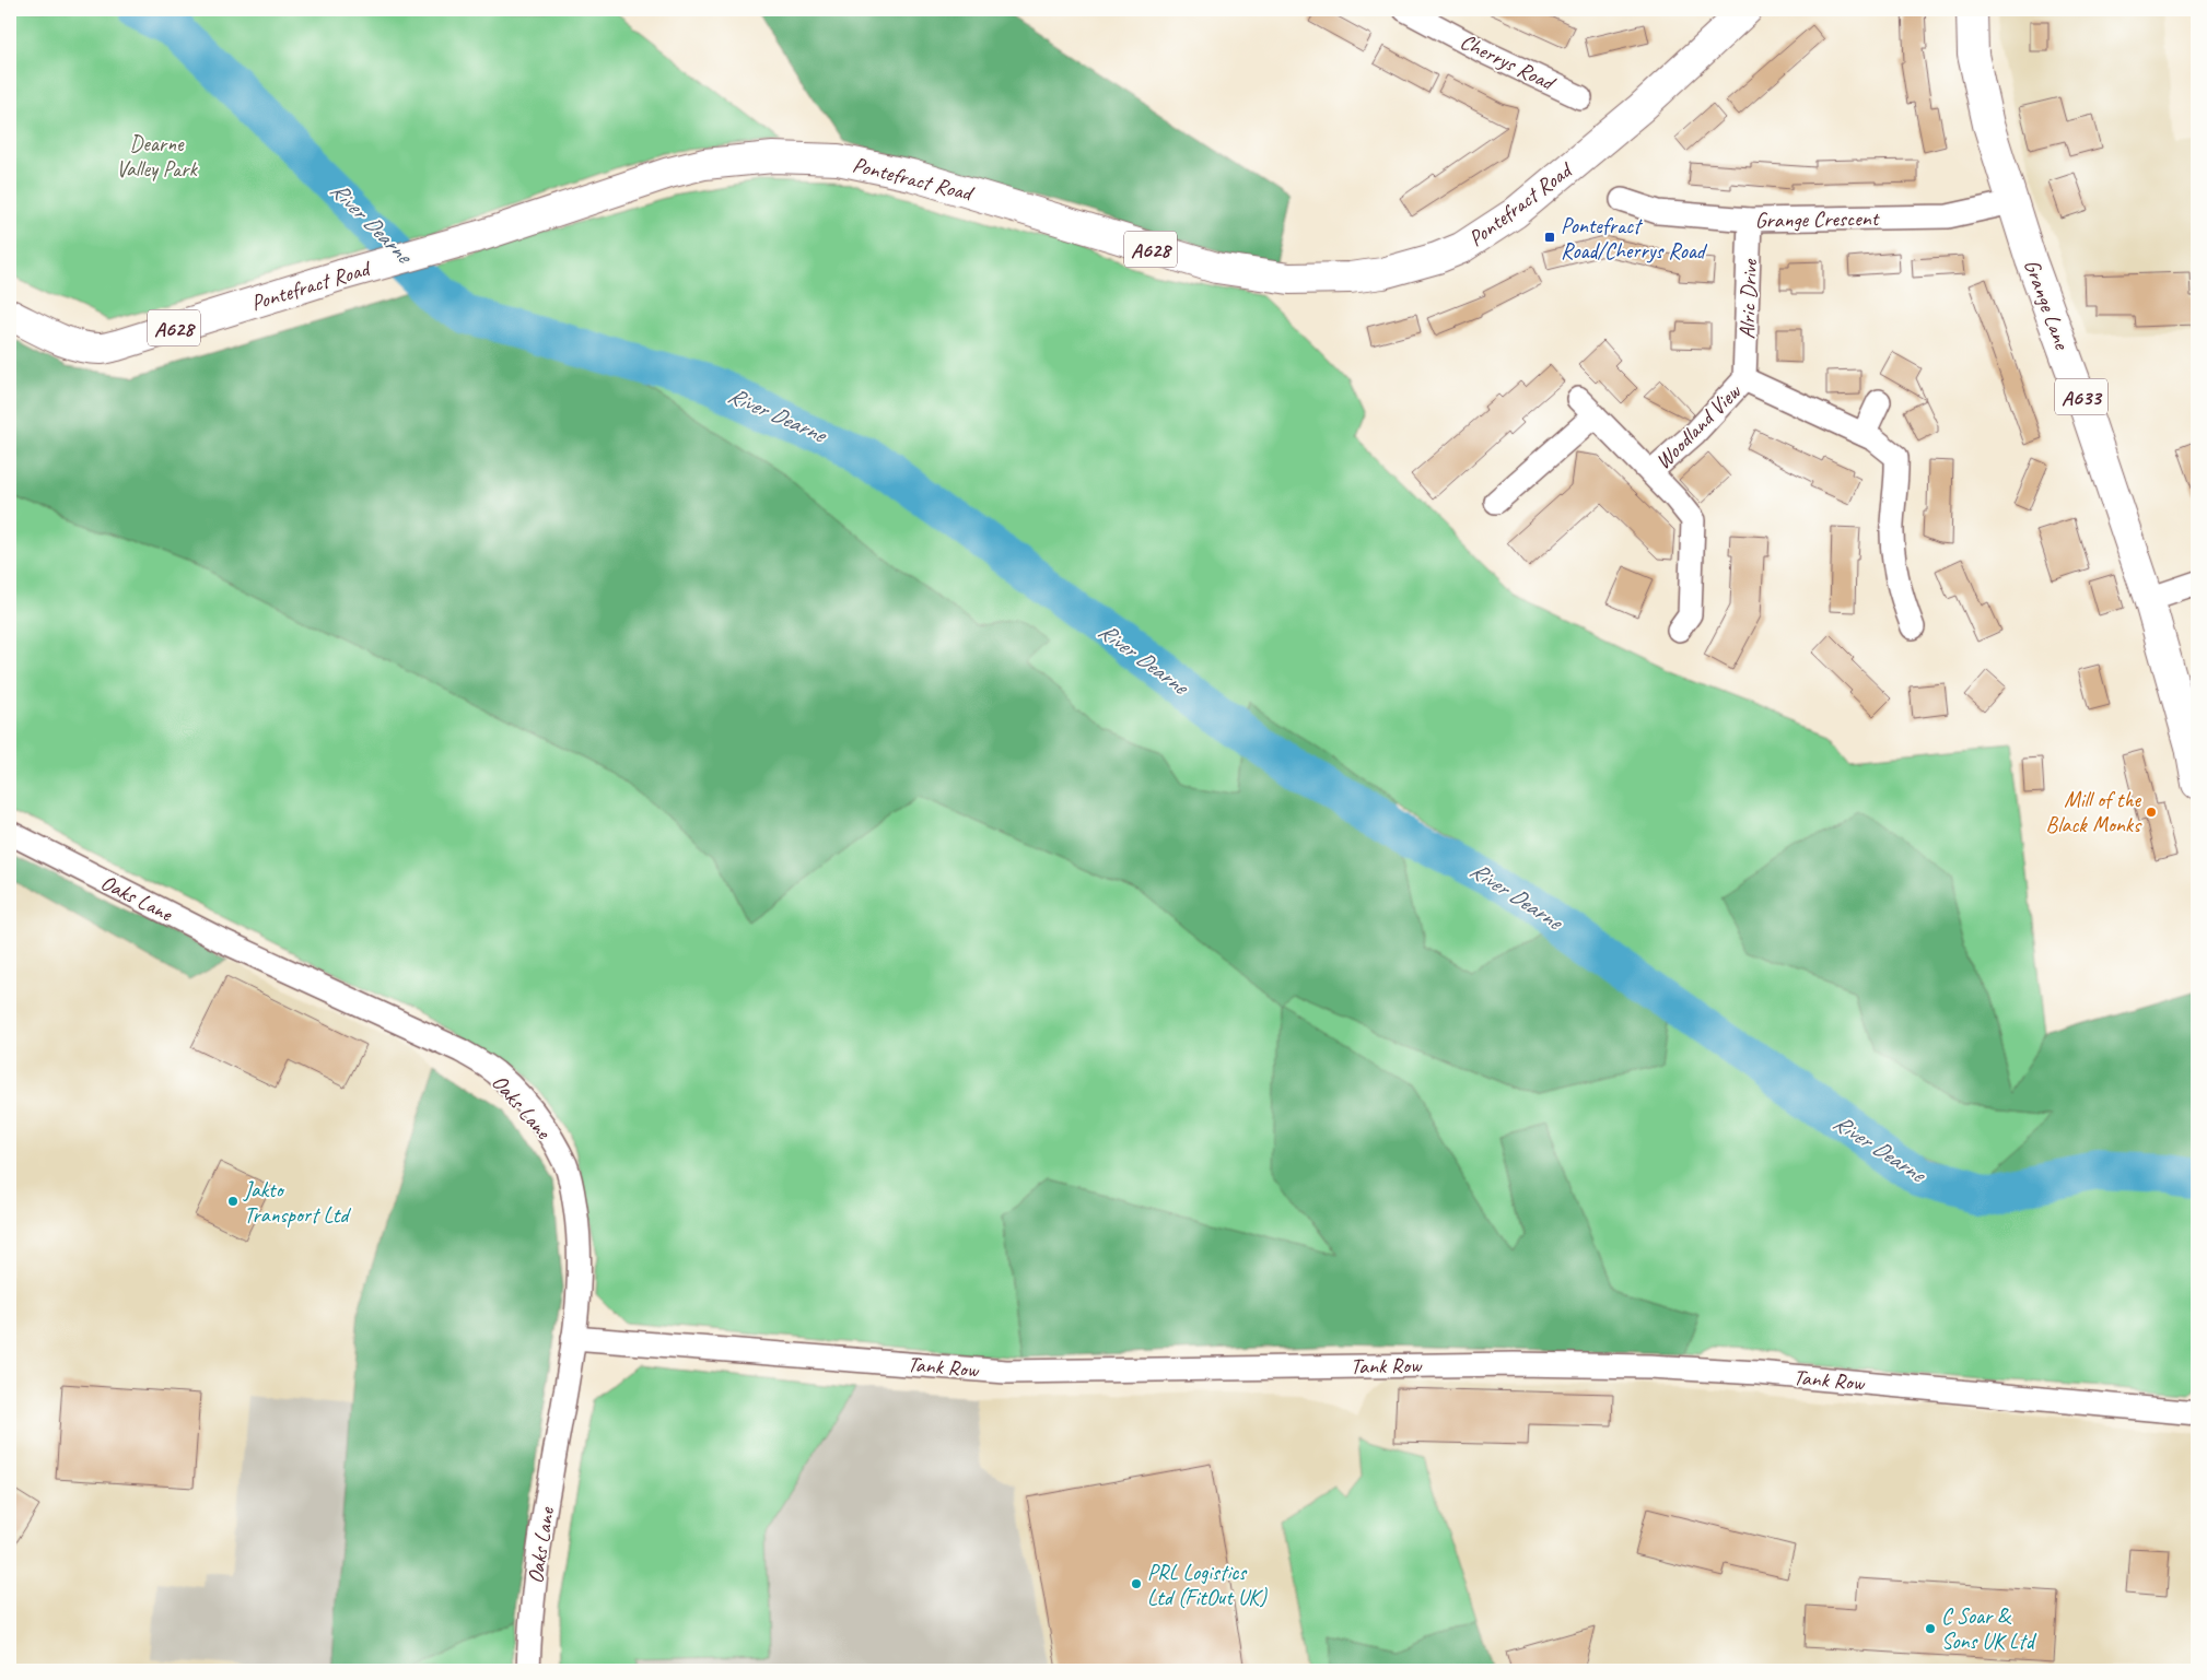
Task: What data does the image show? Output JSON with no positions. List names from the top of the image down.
{
  "streets": {
    "highway": [
      "Pontefract Road",
      "A628",
      "Grange Lane",
      "A633"
    ],
    "street": [
      "Cherrys Road",
      "Grange Crescent",
      "Alric Drive",
      "Woodland View",
      "Oaks Lane",
      "Tank Row"
    ]
  },
  "crossings": [
    ["Grange Crescent", "Alric Drive"],
    ["Grange Crescent", "Grange Lane"],
    ["Alric Drive", "Woodland View"],
    ["Oaks Lane", "Tank Row"]
  ],
  "water": ["River Dearne"],
  "parks": ["Dearne Valley Park"],
  "places": {
    "transit": ["Pontefract Road/Cherrys Road"],
    "other": [
      "Mill of the Black Monks",
      "Jakto Transport Ltd",
      "PRL Logistics Ltd (FitOut UK)",
      "C Soar & Sons UK Ltd"
    ]
  }
}
